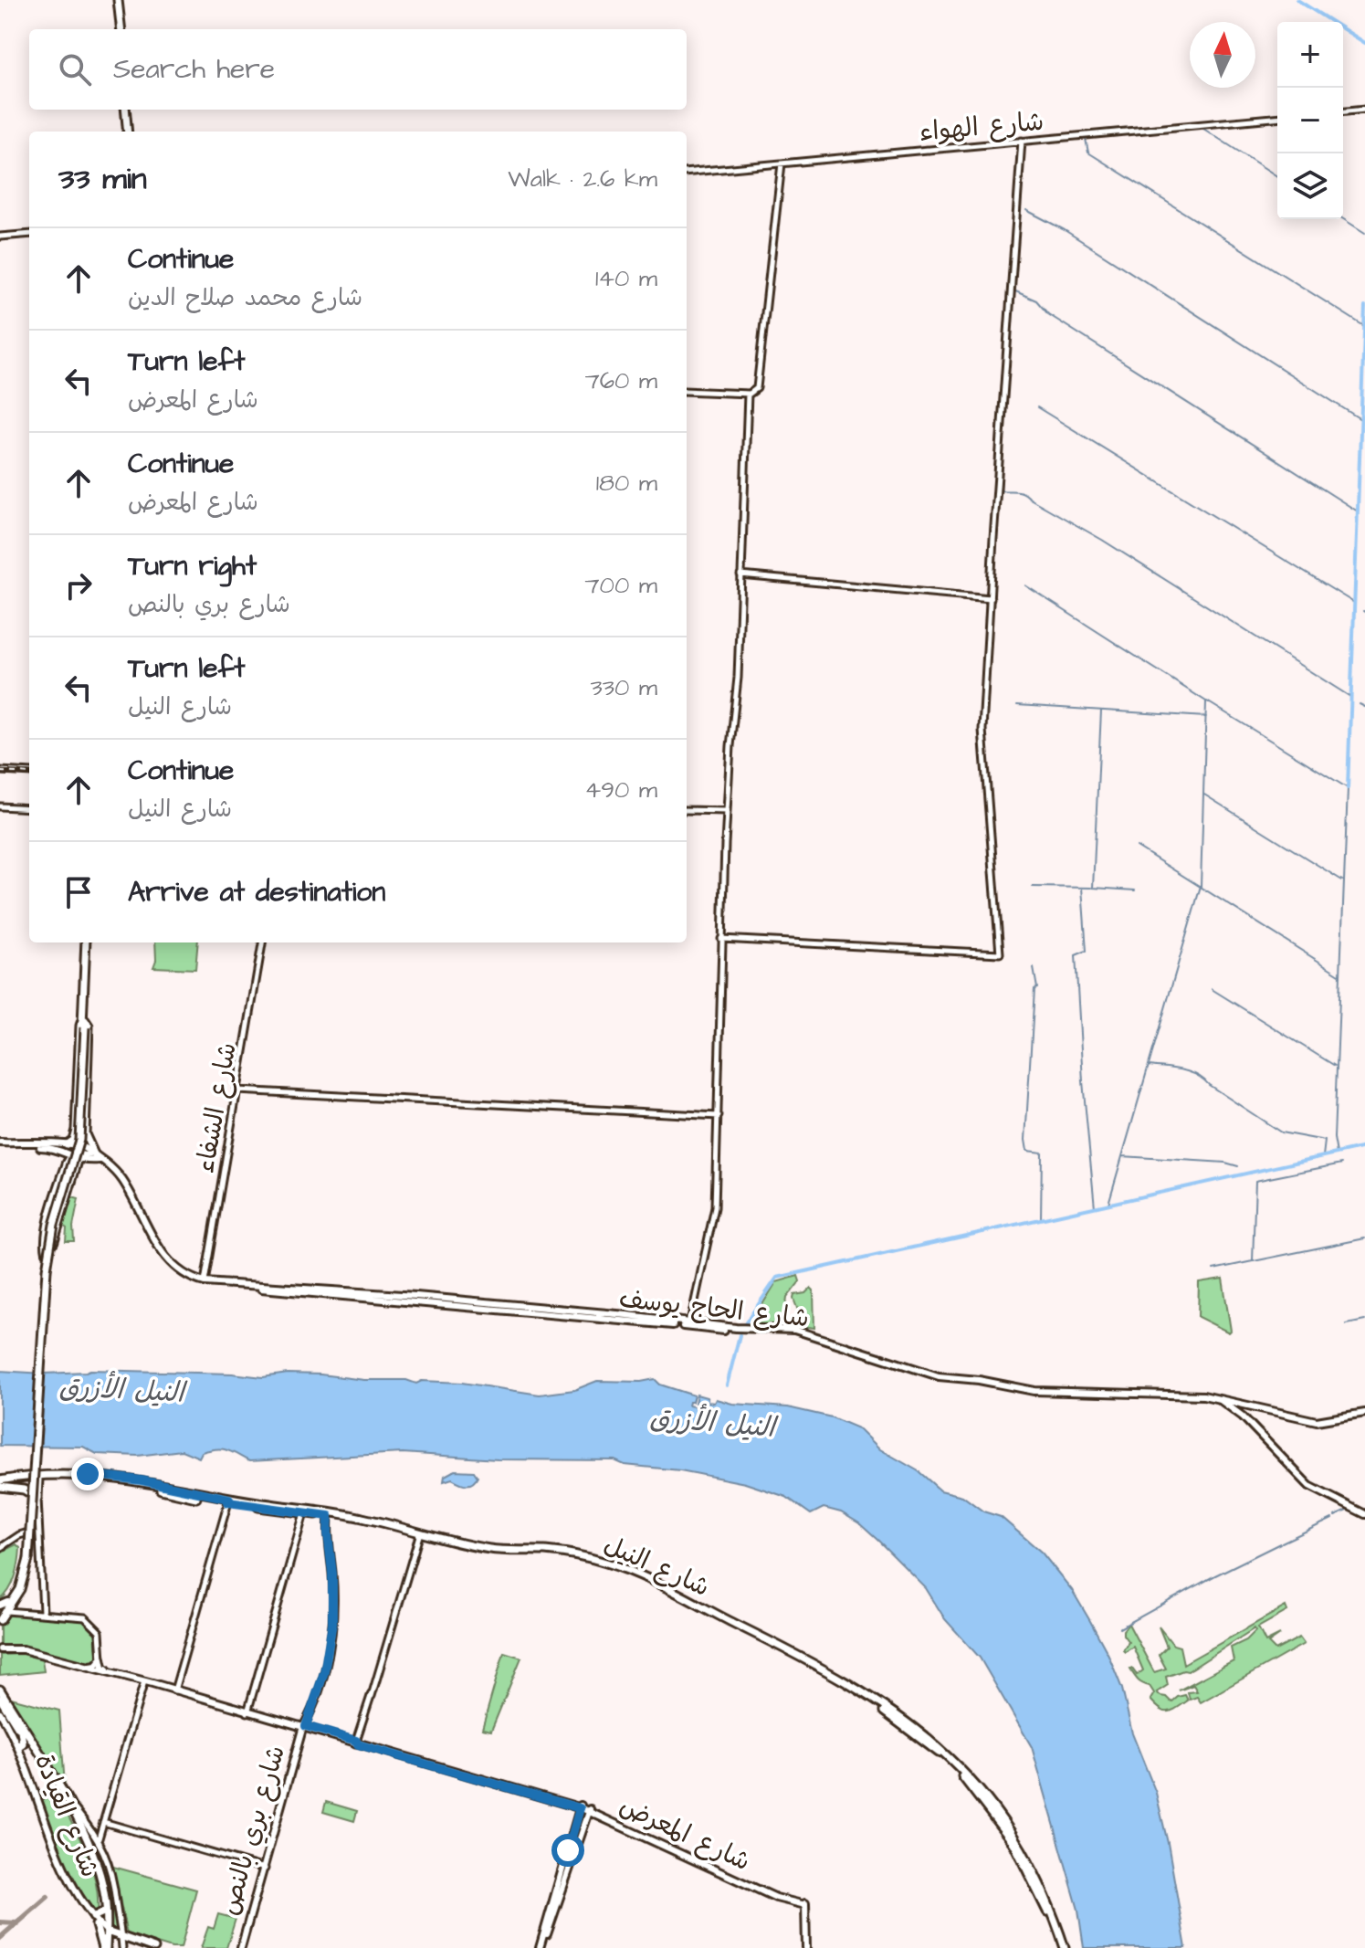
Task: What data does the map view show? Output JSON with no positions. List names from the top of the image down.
{
  "streets": {
    "main road": [
      "شارع الحاج يوسف",
      "شارع النيل",
      "شارع القيادة",
      "شارع بري بالنص",
      "شارع المعرض"
    ],
    "street": ["شارع الهواء", "شارع الشفاء"]
  },
  "crossings": [
    ["شارع الشفاء", "شارع الحاج يوسف"],
    ["شارع النيل", "شارع بري بالنص"],
    ["شارع بري بالنص", "شارع المعرض"]
  ],
  "water": ["النيل الأزرق"],
  "north": "top",
  "page": {
    "map_buttons": ["+", "−"],
    "search": "Search here",
    "heading": ["33 min", "Walk · 2.6 km"],
    "list": [
      ["Continue", "شارع محمد صلاح الدين", "140 m"],
      ["Turn left", "شارع المعرض", "760 m"],
      ["Continue", "شارع المعرض", "180 m"],
      ["Turn right", "شارع بري بالنص", "700 m"],
      ["Turn left", "شارع النيل", "330 m"],
      ["Continue", "شارع النيل", "490 m"],
      "Arrive at destination"
    ]
  }
}
